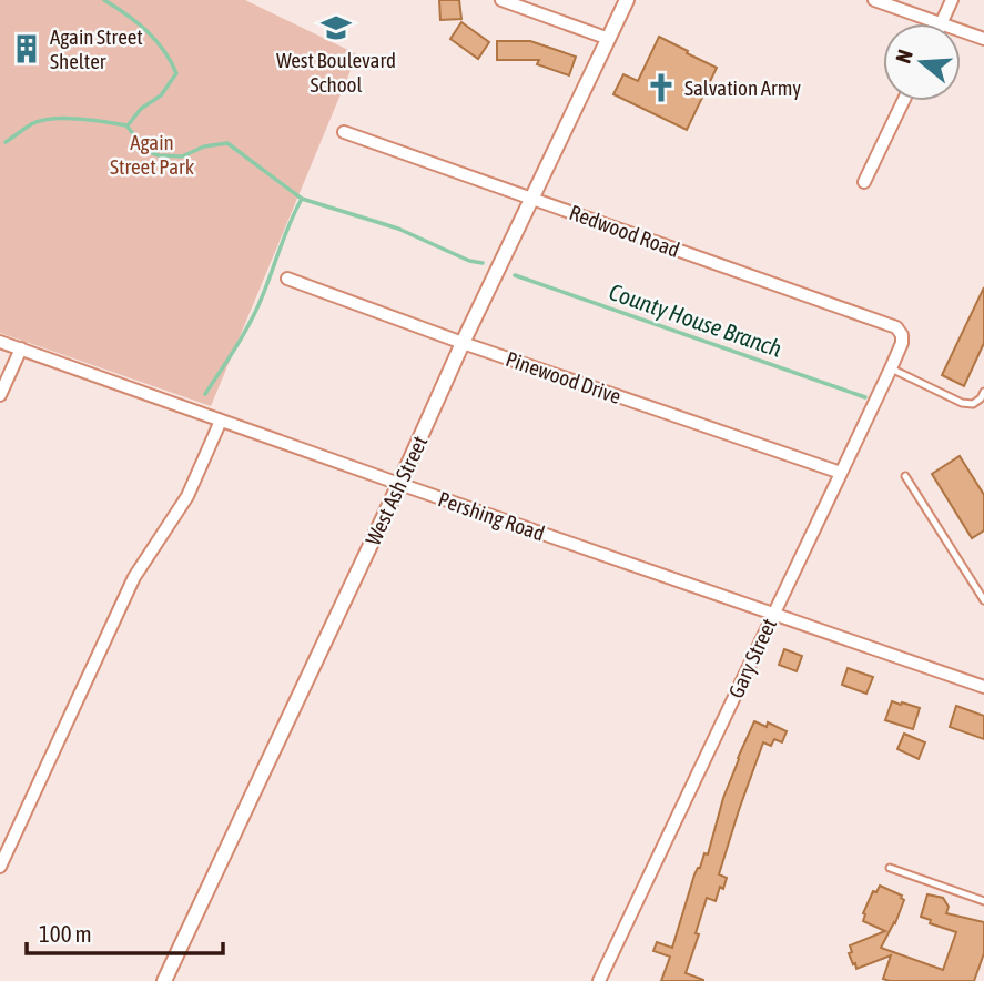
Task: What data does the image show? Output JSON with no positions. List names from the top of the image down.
{
  "streets": {
    "street": [
      "Redwood Road",
      "Pinewood Drive",
      "West Ash Street",
      "Pershing Road",
      "Gary Street"
    ]
  },
  "crossings": [
    ["Redwood Road", "West Ash Street"],
    ["Redwood Road", "Gary Street"],
    ["Pinewood Drive", "West Ash Street"],
    ["Pinewood Drive", "Gary Street"],
    ["West Ash Street", "Pershing Road"],
    ["Pershing Road", "Gary Street"]
  ],
  "water": ["County House Branch"],
  "parks": ["Again Street Park"],
  "places": {
    "school or university": ["West Boulevard School"],
    "building": ["Again Street Shelter"],
    "church": ["Salvation Army"]
  },
  "scale_bar": "100 m",
  "north": "left"
}
